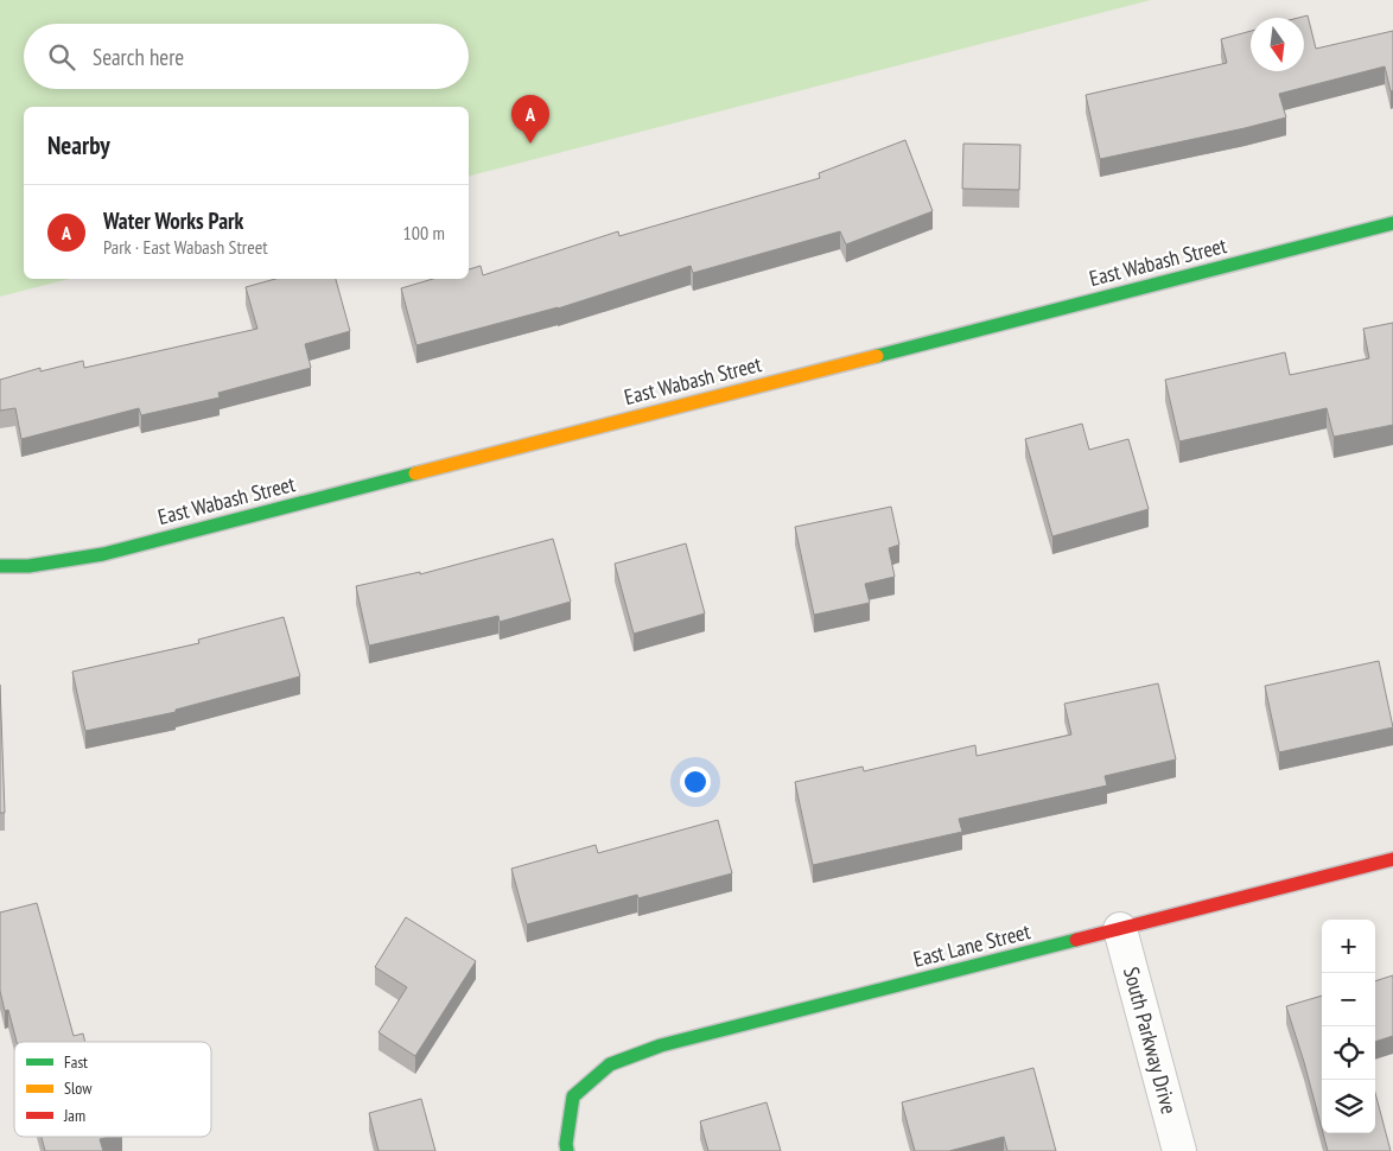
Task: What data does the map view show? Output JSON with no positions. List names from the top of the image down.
{
  "streets": {
    "street": ["East Wabash Street", "East Lane Street", "South Parkway Drive"]
  },
  "crossings": [
    ["East Lane Street", "South Parkway Drive"]
  ],
  "legend": ["Fast", "Slow", "Jam"],
  "north": "bottom",
  "page": {
    "search": "Search here",
    "pins": "A",
    "heading": "Nearby",
    "list": [
      {
        "mark": "A",
        "name": "Water Works Park",
        "note": "Park · East Wabash Street",
        "value": "100 m"
      }
    ],
    "map_buttons": ["+", "−"]
  }
}
